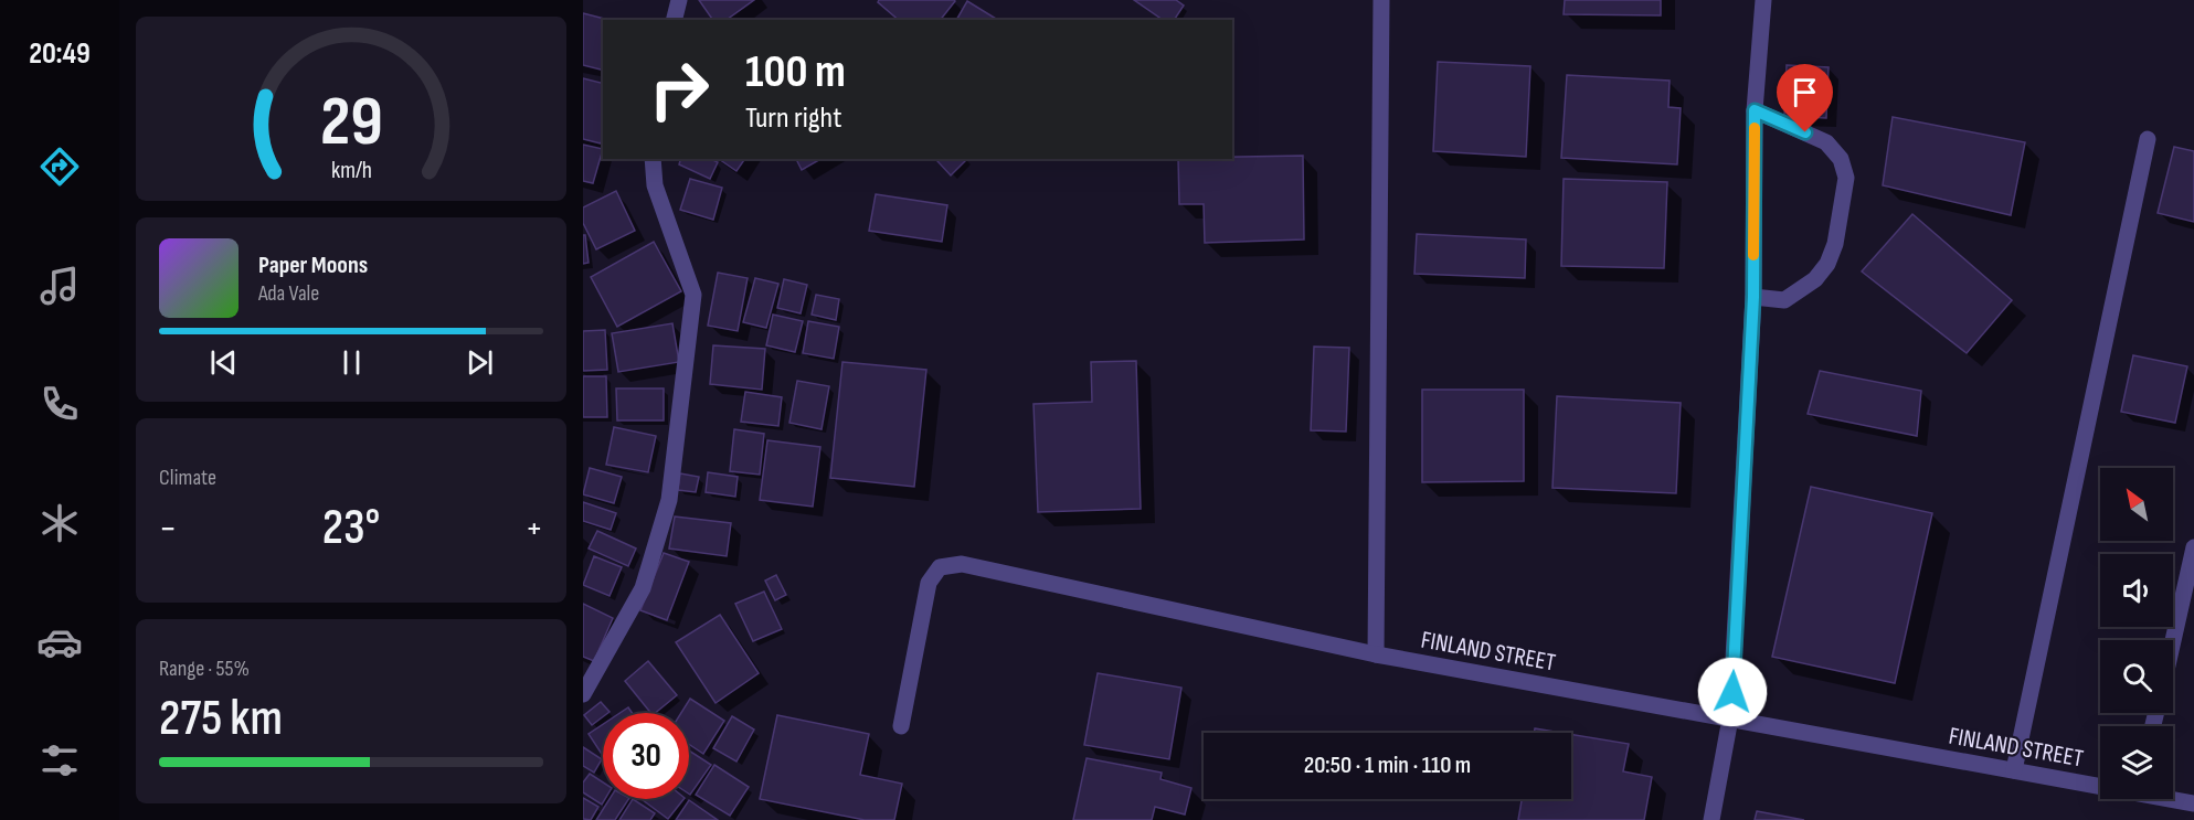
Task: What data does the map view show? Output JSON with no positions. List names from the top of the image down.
{
  "streets": {
    "street": ["FINLAND STREET"]
  },
  "north": "top left",
  "page": {
    "tabs": "20:49",
    "turn": ["100 m", "Turn right"],
    "song": ["Paper Moons", "Ada Vale"],
    "tile": [
      "Climate",
      ["Range · 55%", "275 km"]
    ],
    "heat": ["−", "23°", "+"],
    "limit": "30",
    "trip": "20:50 · 1 min · 110 m",
    "gauge": ["29", "km/h"]
  }
}
